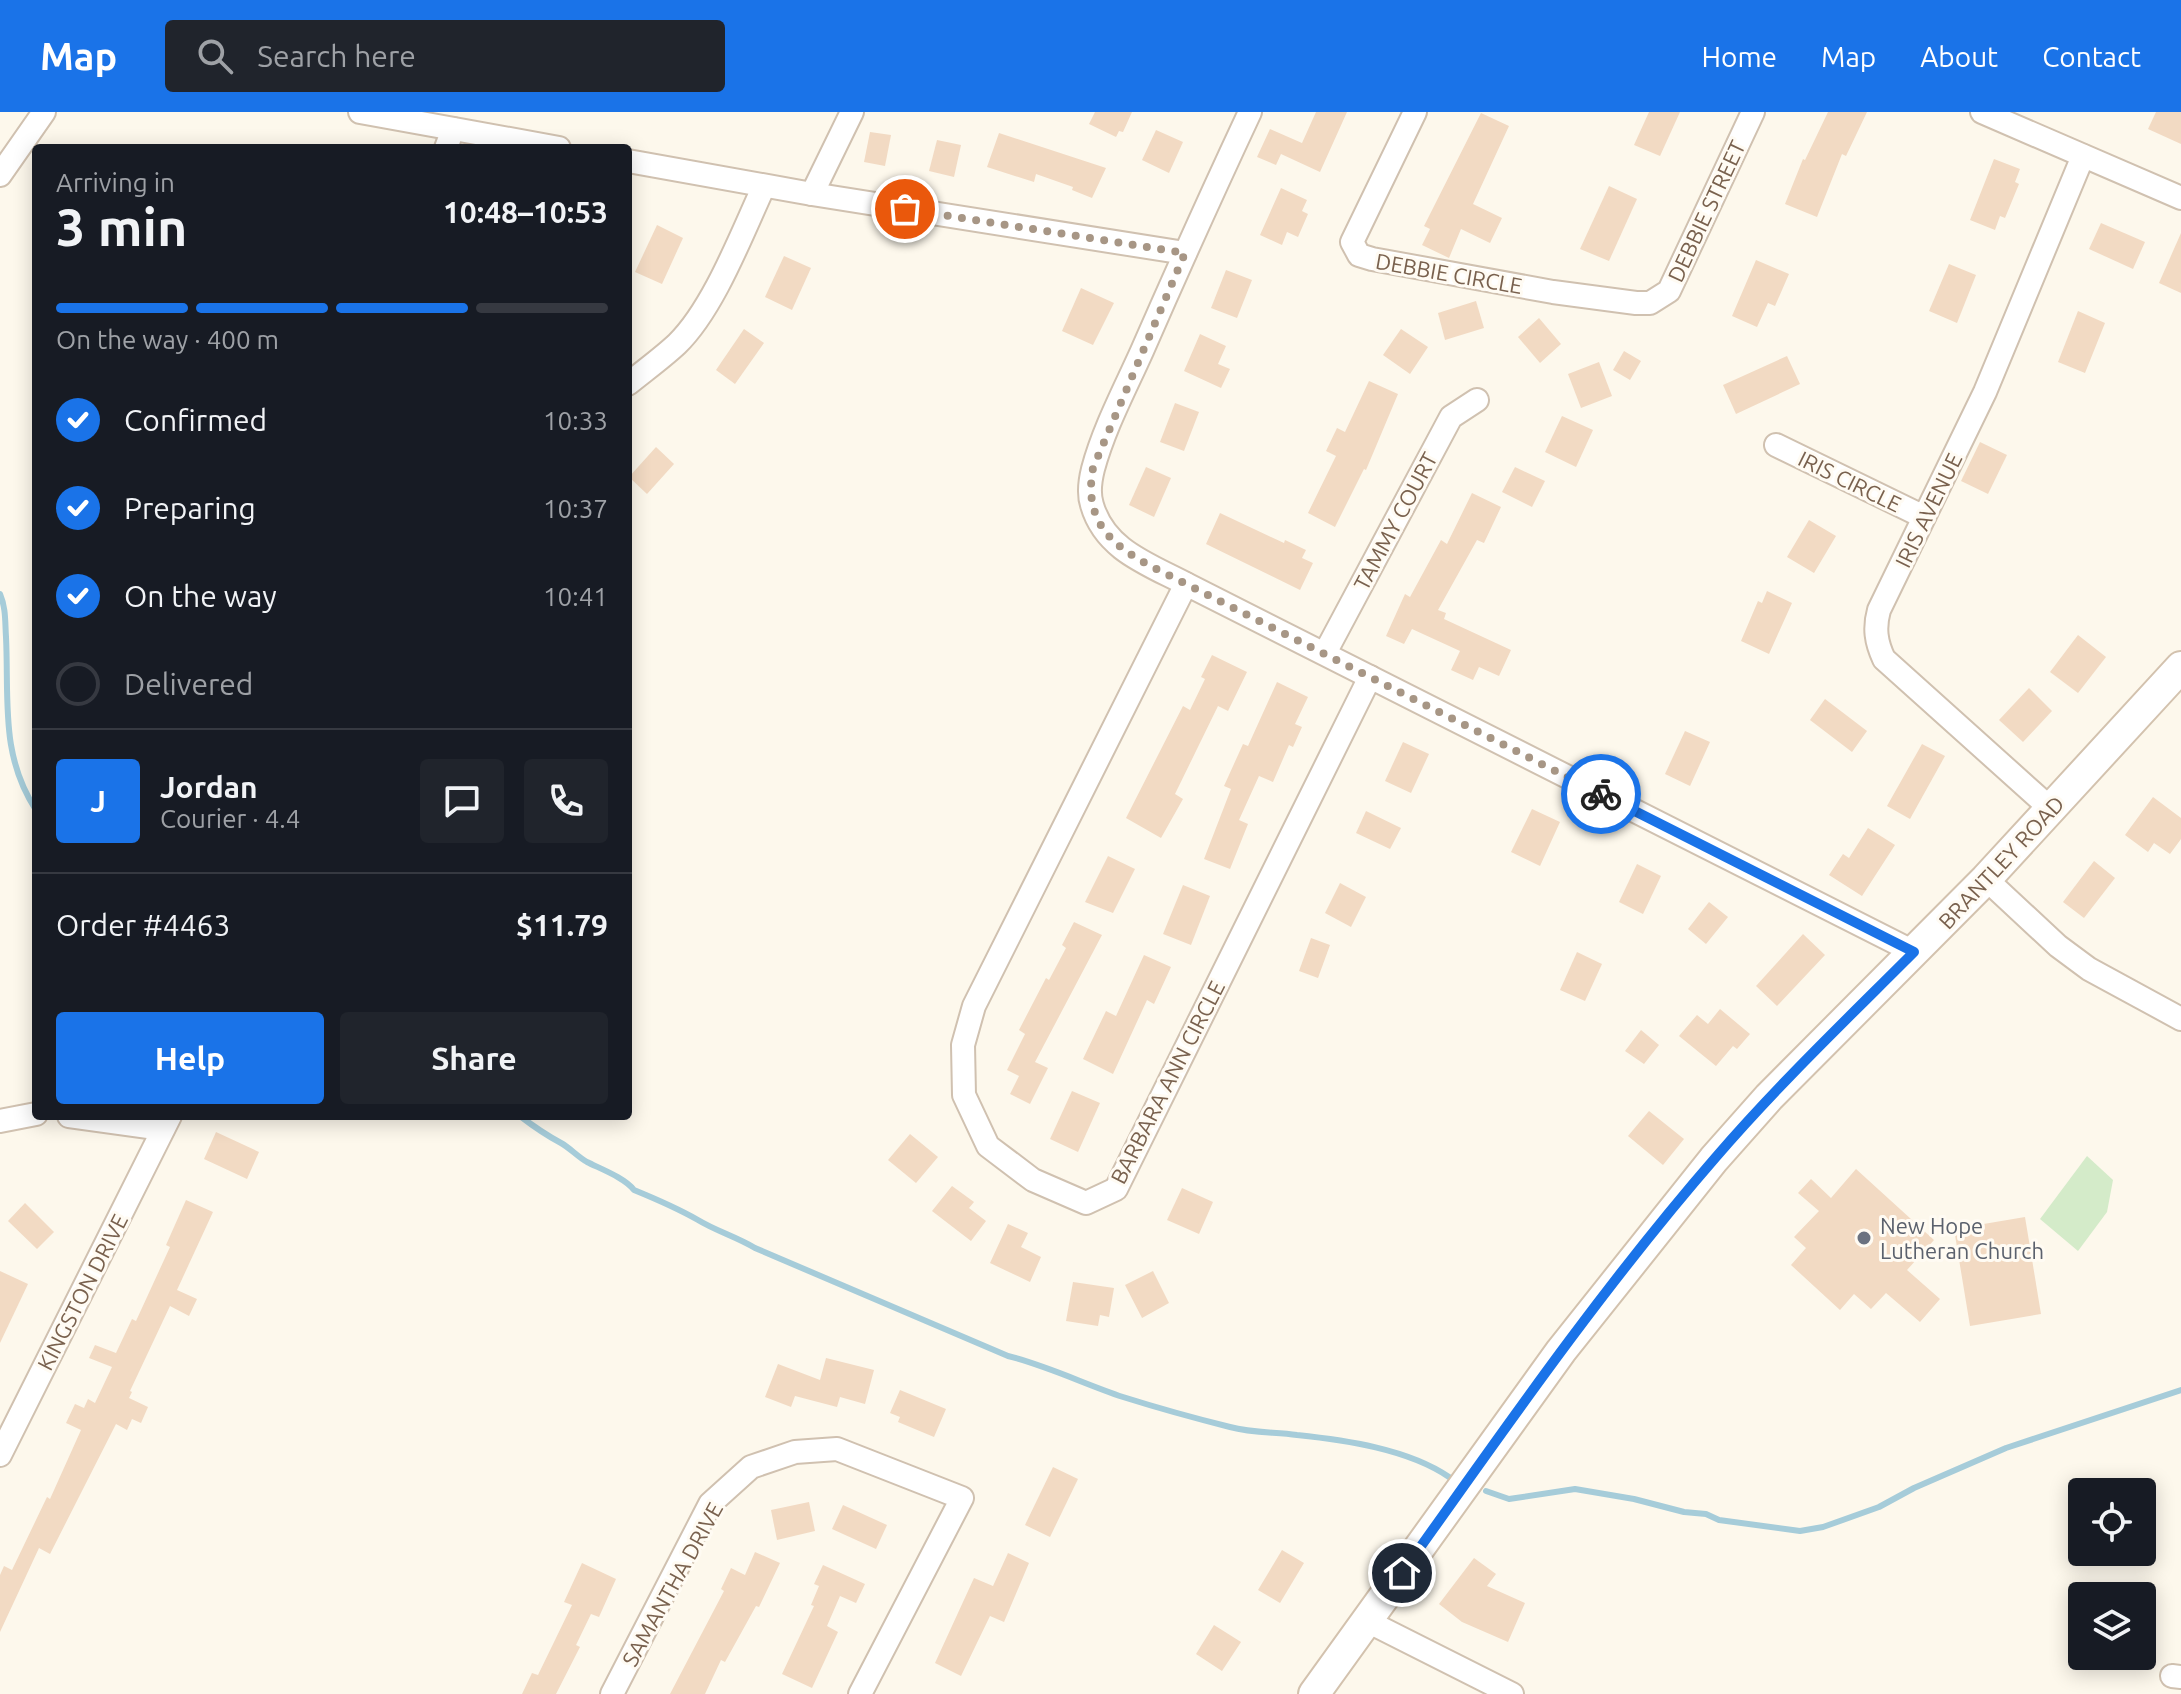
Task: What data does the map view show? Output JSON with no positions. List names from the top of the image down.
{
  "streets": {
    "street": [
      "DEBBIE STREET",
      "DEBBIE CIRCLE",
      "IRIS CIRCLE",
      "IRIS AVENUE",
      "TAMMY COURT",
      "BRANTLEY ROAD",
      "BARBARA ANN CIRCLE",
      "KINGSTON DRIVE",
      "SAMANTHA DRIVE"
    ]
  },
  "crossings": [
    ["DEBBIE STREET", "DEBBIE CIRCLE"],
    ["IRIS CIRCLE", "IRIS AVENUE"],
    ["IRIS AVENUE", "BRANTLEY ROAD"]
  ],
  "places": ["New Hope Lutheran Church"],
  "page": {
    "header": "Map",
    "search": "Search here",
    "nav": [
      "Home",
      "Map",
      "About",
      "Contact"
    ],
    "heading": ["3 min", "Arriving in", "10:48–10:53"],
    "panel": [
      "Jordan",
      "Courier · 4.4",
      "Order #4463",
      "$11.79"
    ],
    "bar": "On the way · 400 m",
    "list": [
      ["Confirmed", "10:33"],
      ["Preparing", "10:37"],
      ["On the way", "10:41"],
      "Delivered"
    ],
    "round": "J",
    "buttons": ["Help", "Share"]
  }
}
